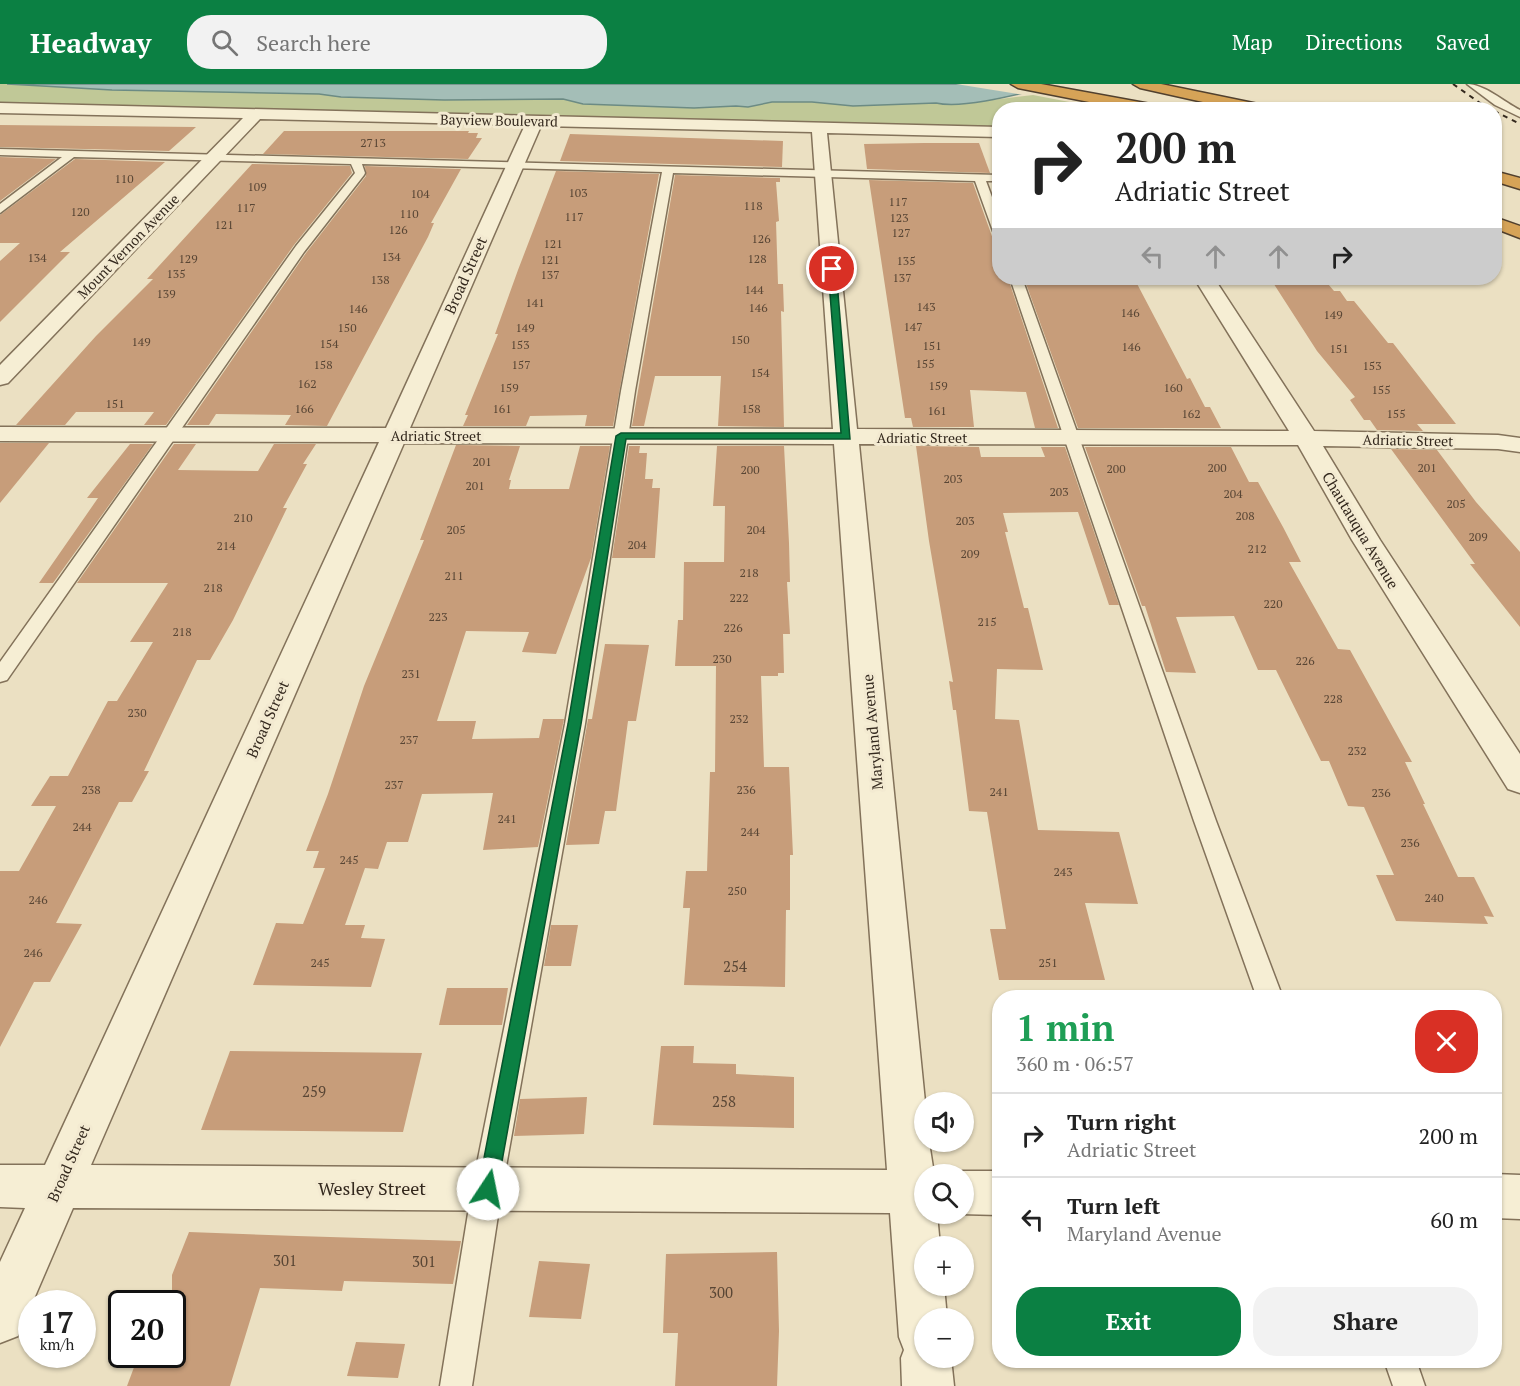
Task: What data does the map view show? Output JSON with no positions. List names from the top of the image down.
{
  "streets": {
    "street": [
      "Bayview Boulevard",
      "Mount Vernon Avenue",
      "Broad Street",
      "Adriatic Street",
      "Chautauqua Avenue",
      "Maryland Avenue",
      "Wesley Street"
    ]
  },
  "crossings": [
    ["Bayview Boulevard", "Mount Vernon Avenue"],
    ["Bayview Boulevard", "Broad Street"],
    ["Bayview Boulevard", "Maryland Avenue"],
    ["Broad Street", "Adriatic Street"],
    ["Broad Street", "Wesley Street"],
    ["Adriatic Street", "Chautauqua Avenue"],
    ["Adriatic Street", "Maryland Avenue"]
  ],
  "house_numbers": [
    "2713",
    "110",
    "109",
    "103",
    "104",
    "117",
    "118",
    "117",
    "120",
    "110",
    "117",
    "123",
    "121",
    "126",
    "127",
    "126",
    "121",
    "134",
    "134",
    "129",
    "128",
    "121",
    "135",
    "135",
    "137",
    "137",
    "138",
    "144",
    "139",
    "141",
    "143",
    "146",
    "146",
    "146",
    "149",
    "147",
    "150",
    "149",
    "150",
    "149",
    "154",
    "153",
    "151",
    "146",
    "151",
    "155",
    "158",
    "157",
    "153",
    "154",
    "162",
    "159",
    "159",
    "160",
    "155",
    "151",
    "166",
    "161",
    "158",
    "161",
    "162",
    "155",
    "201",
    "200",
    "201",
    "200",
    "200",
    "203",
    "201",
    "203",
    "204",
    "205",
    "208",
    "210",
    "203",
    "205",
    "204",
    "209",
    "204",
    "214",
    "212",
    "209",
    "218",
    "211",
    "218",
    "222",
    "220",
    "223",
    "215",
    "226",
    "218",
    "230",
    "226",
    "231",
    "228",
    "230",
    "232",
    "237",
    "232",
    "237",
    "238",
    "236",
    "241",
    "236",
    "241",
    "244",
    "244",
    "236",
    "245",
    "243",
    "250",
    "240",
    "246",
    "246",
    "245",
    "251",
    "254",
    "259",
    "258",
    "301",
    "301",
    "300"
  ],
  "page": {
    "header": "Headway",
    "search": "Search here",
    "nav": ["Map", "Directions", "Saved"],
    "turn": ["200 m", "Adriatic Street"],
    "heading": ["1 min", "360 m · 06:57"],
    "map_buttons": ["+", "−"],
    "list": [
      {
        "name": "Turn right",
        "note": "Adriatic Street",
        "value": "200 m"
      },
      {
        "name": "Turn left",
        "note": "Maryland Avenue",
        "value": "60 m"
      }
    ],
    "buttons": ["Exit", "Share"],
    "speed": "17 km/h",
    "limit": "20"
  }
}
